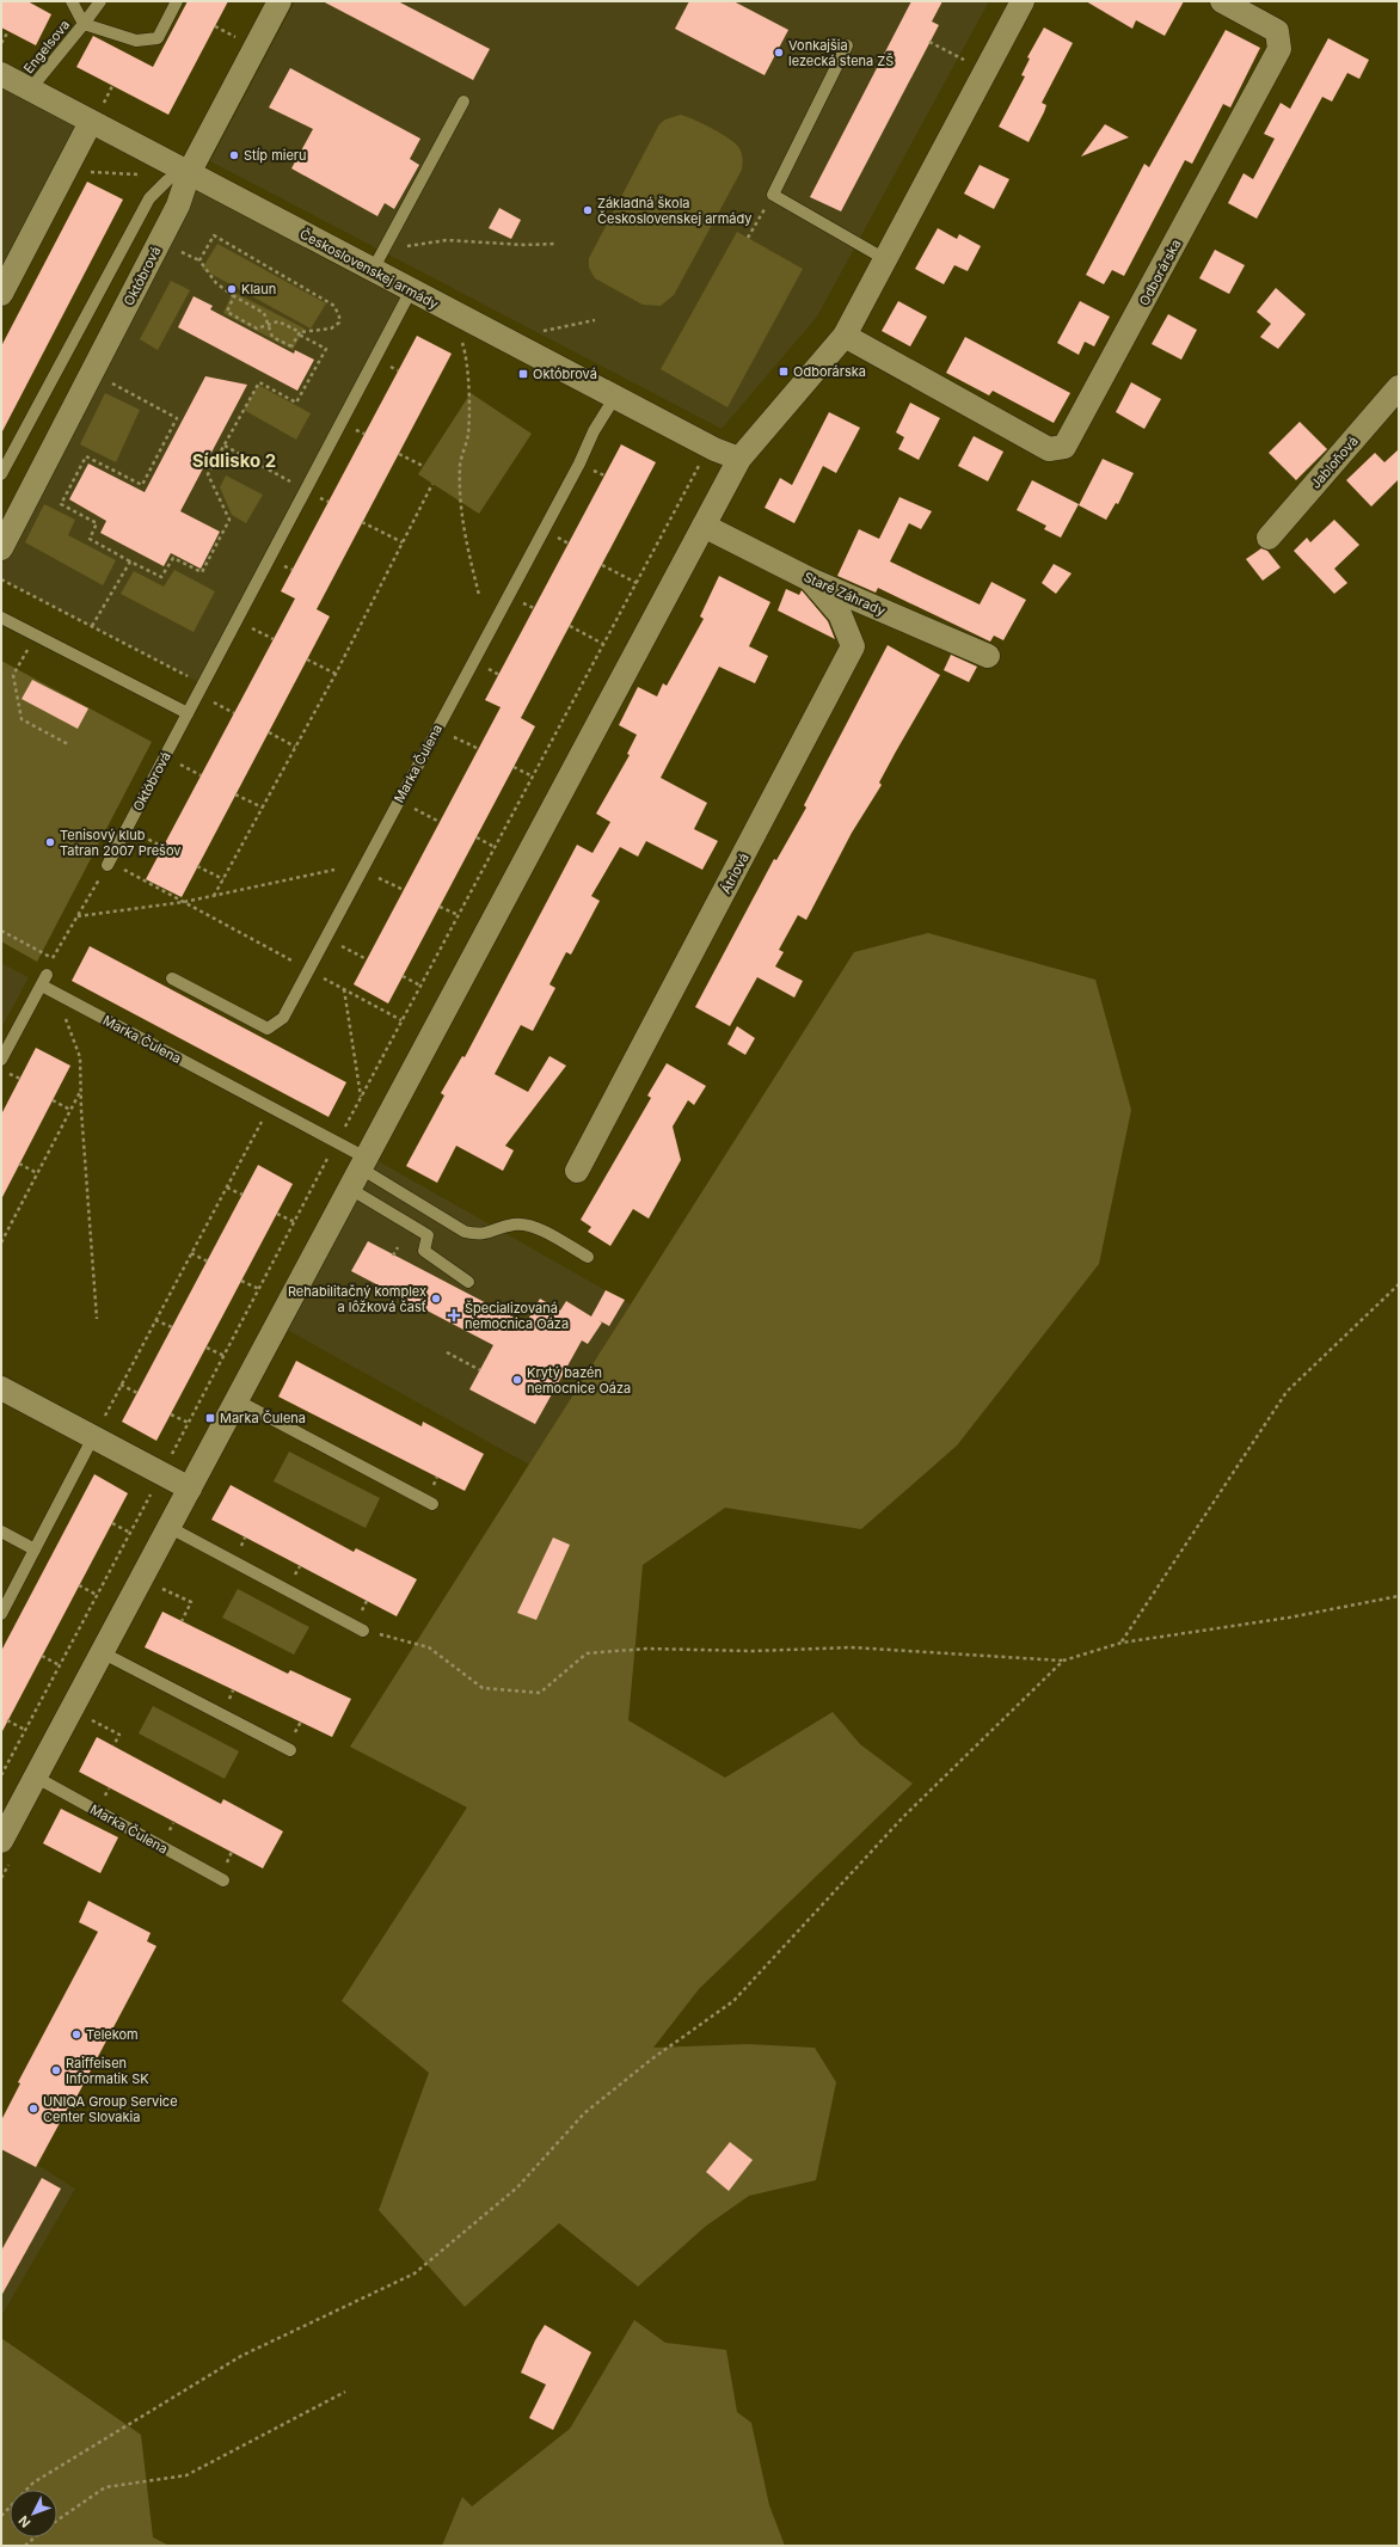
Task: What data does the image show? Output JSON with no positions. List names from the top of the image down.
{
  "streets": {
    "street": [
      "Československej armády",
      "Odborárska",
      "Októbrová",
      "Jabloňová",
      "Staré Záhrady",
      "Átriová"
    ],
    "lane": ["Engelsova", "Marka Čulena"]
  },
  "crossings": [
    ["Engelsova", "Československej armády"],
    ["Československej armády", "Októbrová"],
    ["Československej armády", "Marka Čulena"],
    ["Staré Záhrady", "Átriová"]
  ],
  "districts": ["Sídlisko 2"],
  "places": {
    "other": [
      "Vonkajšia lezecká stena ZŠ",
      "Stĺp mieru",
      "Základná škola Československej armády",
      "Klaun",
      "Tenisový klub Tatran 2007 Prešov",
      "Rehabilitačný komplex a lôžková časť",
      "Krytý bazén nemocnice Oáza",
      "Telekom",
      "Raiffeisen Informatik SK",
      "UNIQA Group Service Center Slovakia"
    ],
    "transit": ["Odborárska", "Októbrová", "Marka Čulena"],
    "health": ["Špecializovaná nemocnica Oáza"]
  },
  "north": "bottom left"
}
